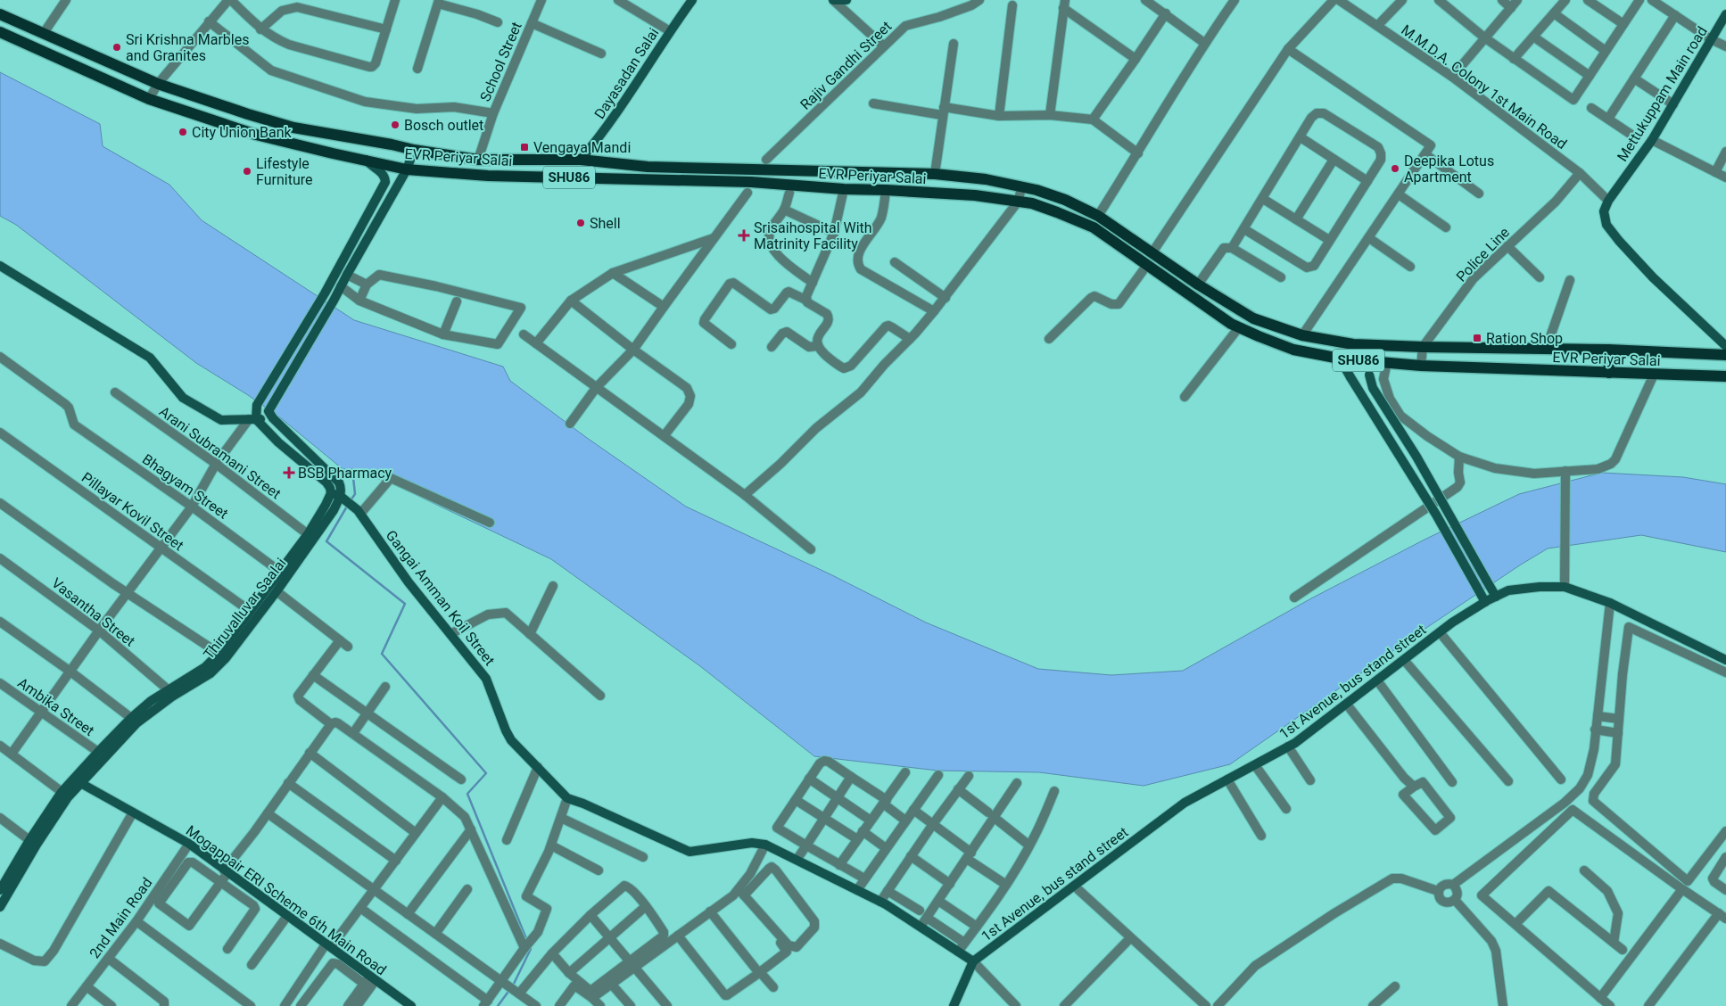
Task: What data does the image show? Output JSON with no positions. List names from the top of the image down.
{
  "streets": {
    "main road": ["EVR Periyar Salai", "SHU86"],
    "street": [
      "School Street",
      "Rajiv Gandhi Street",
      "Dayasadan Salai",
      "M.M.D.A. Colony 1st Main Road",
      "Mettukuppam Main road",
      "Police Line",
      "Arani Subramani Street",
      "Bhagyam Street",
      "Pillayar Kovil Street",
      "Gangai Amman Koil Street",
      "Thiruvalluvar Saalai",
      "Vasantha Street",
      "1st Avenue, bus stand street",
      "Ambika Street",
      "Mogappair ERI Scheme 6th Main Road",
      "2nd Main Road"
    ]
  },
  "crossings": [
    ["School Street", "EVR Periyar Salai"],
    ["Dayasadan Salai", "EVR Periyar Salai"],
    ["M.M.D.A. Colony 1st Main Road", "Mettukuppam Main road"],
    ["M.M.D.A. Colony 1st Main Road", "Police Line"],
    ["EVR Periyar Salai", "Police Line"],
    ["Arani Subramani Street", "Thiruvalluvar Saalai"],
    ["Bhagyam Street", "Thiruvalluvar Saalai"],
    ["Pillayar Kovil Street", "Thiruvalluvar Saalai"],
    ["Gangai Amman Koil Street", "Thiruvalluvar Saalai"],
    ["Gangai Amman Koil Street", "1st Avenue, bus stand street"],
    ["Thiruvalluvar Saalai", "Vasantha Street"],
    ["Thiruvalluvar Saalai", "Ambika Street"],
    ["Thiruvalluvar Saalai", "Mogappair ERI Scheme 6th Main Road"],
    ["Mogappair ERI Scheme 6th Main Road", "2nd Main Road"]
  ],
  "places": {
    "other": [
      "Sri Krishna Marbles and Granites",
      "Bosch outlet",
      "City Union Bank",
      "Deepika Lotus Apartment",
      "Lifestyle Furniture",
      "Shell"
    ],
    "transit": ["Vengaya Mandi", "Ration Shop"],
    "health": ["Srisaihospital With Matrinity Facility", "BSB Pharmacy"]
  }
}
